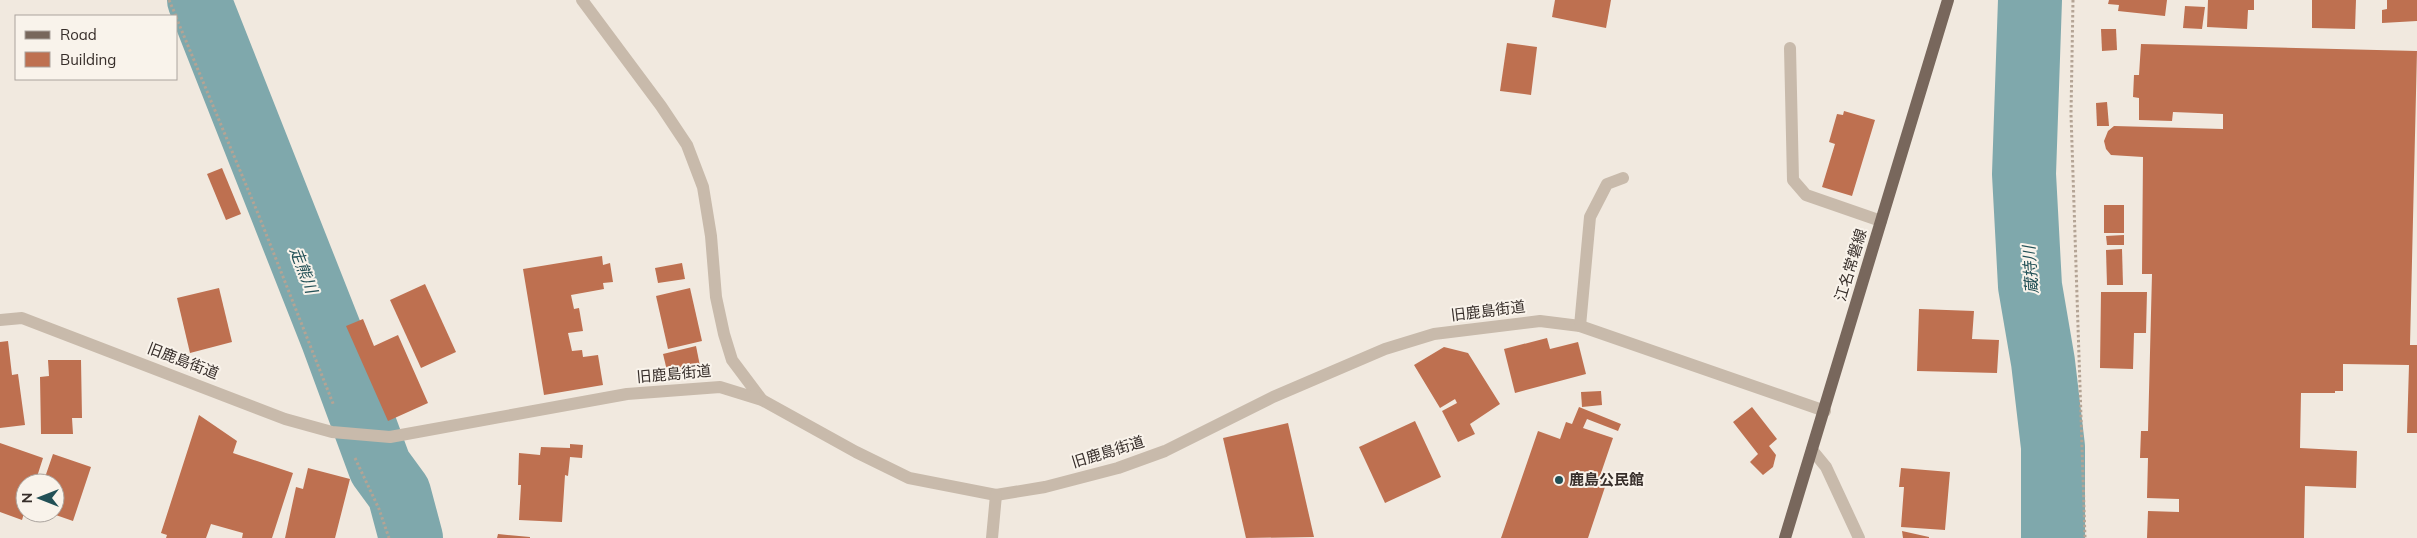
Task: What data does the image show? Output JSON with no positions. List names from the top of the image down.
{
  "streets": {
    "main road": ["江名常磐線"],
    "street": ["旧鹿島街道"]
  },
  "crossings": [
    ["江名常磐線", "旧鹿島街道"]
  ],
  "water": ["走熊川", "蔵持川"],
  "places": ["鹿島公民館"],
  "legend": ["Road", "Building"],
  "north": "left"
}
